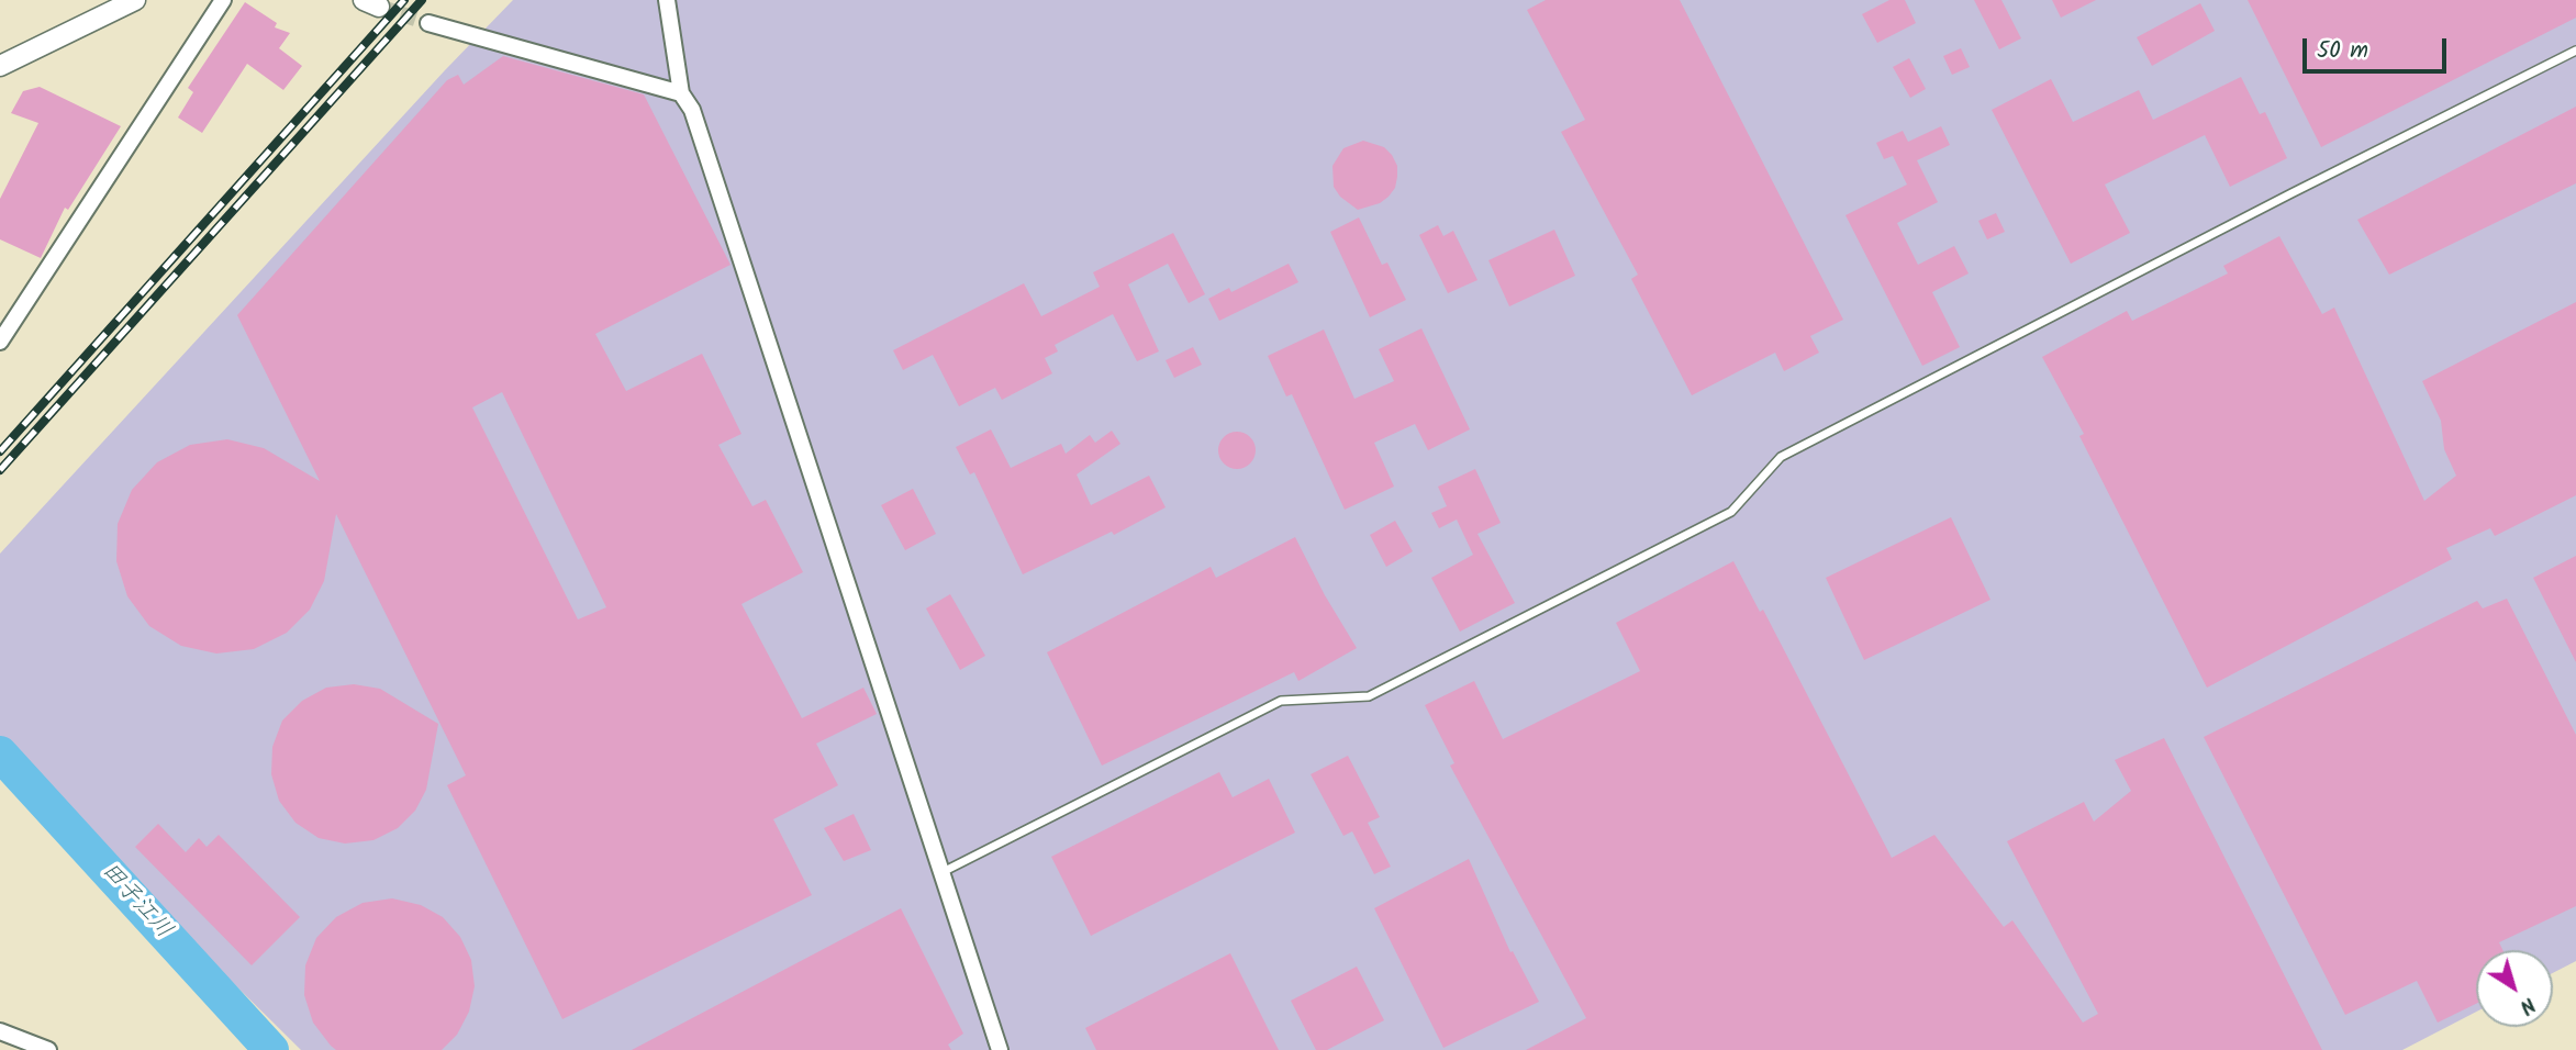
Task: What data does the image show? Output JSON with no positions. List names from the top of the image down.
{
  "water": ["田子江川"],
  "scale_bar": "50 m",
  "north": "bottom right"
}
